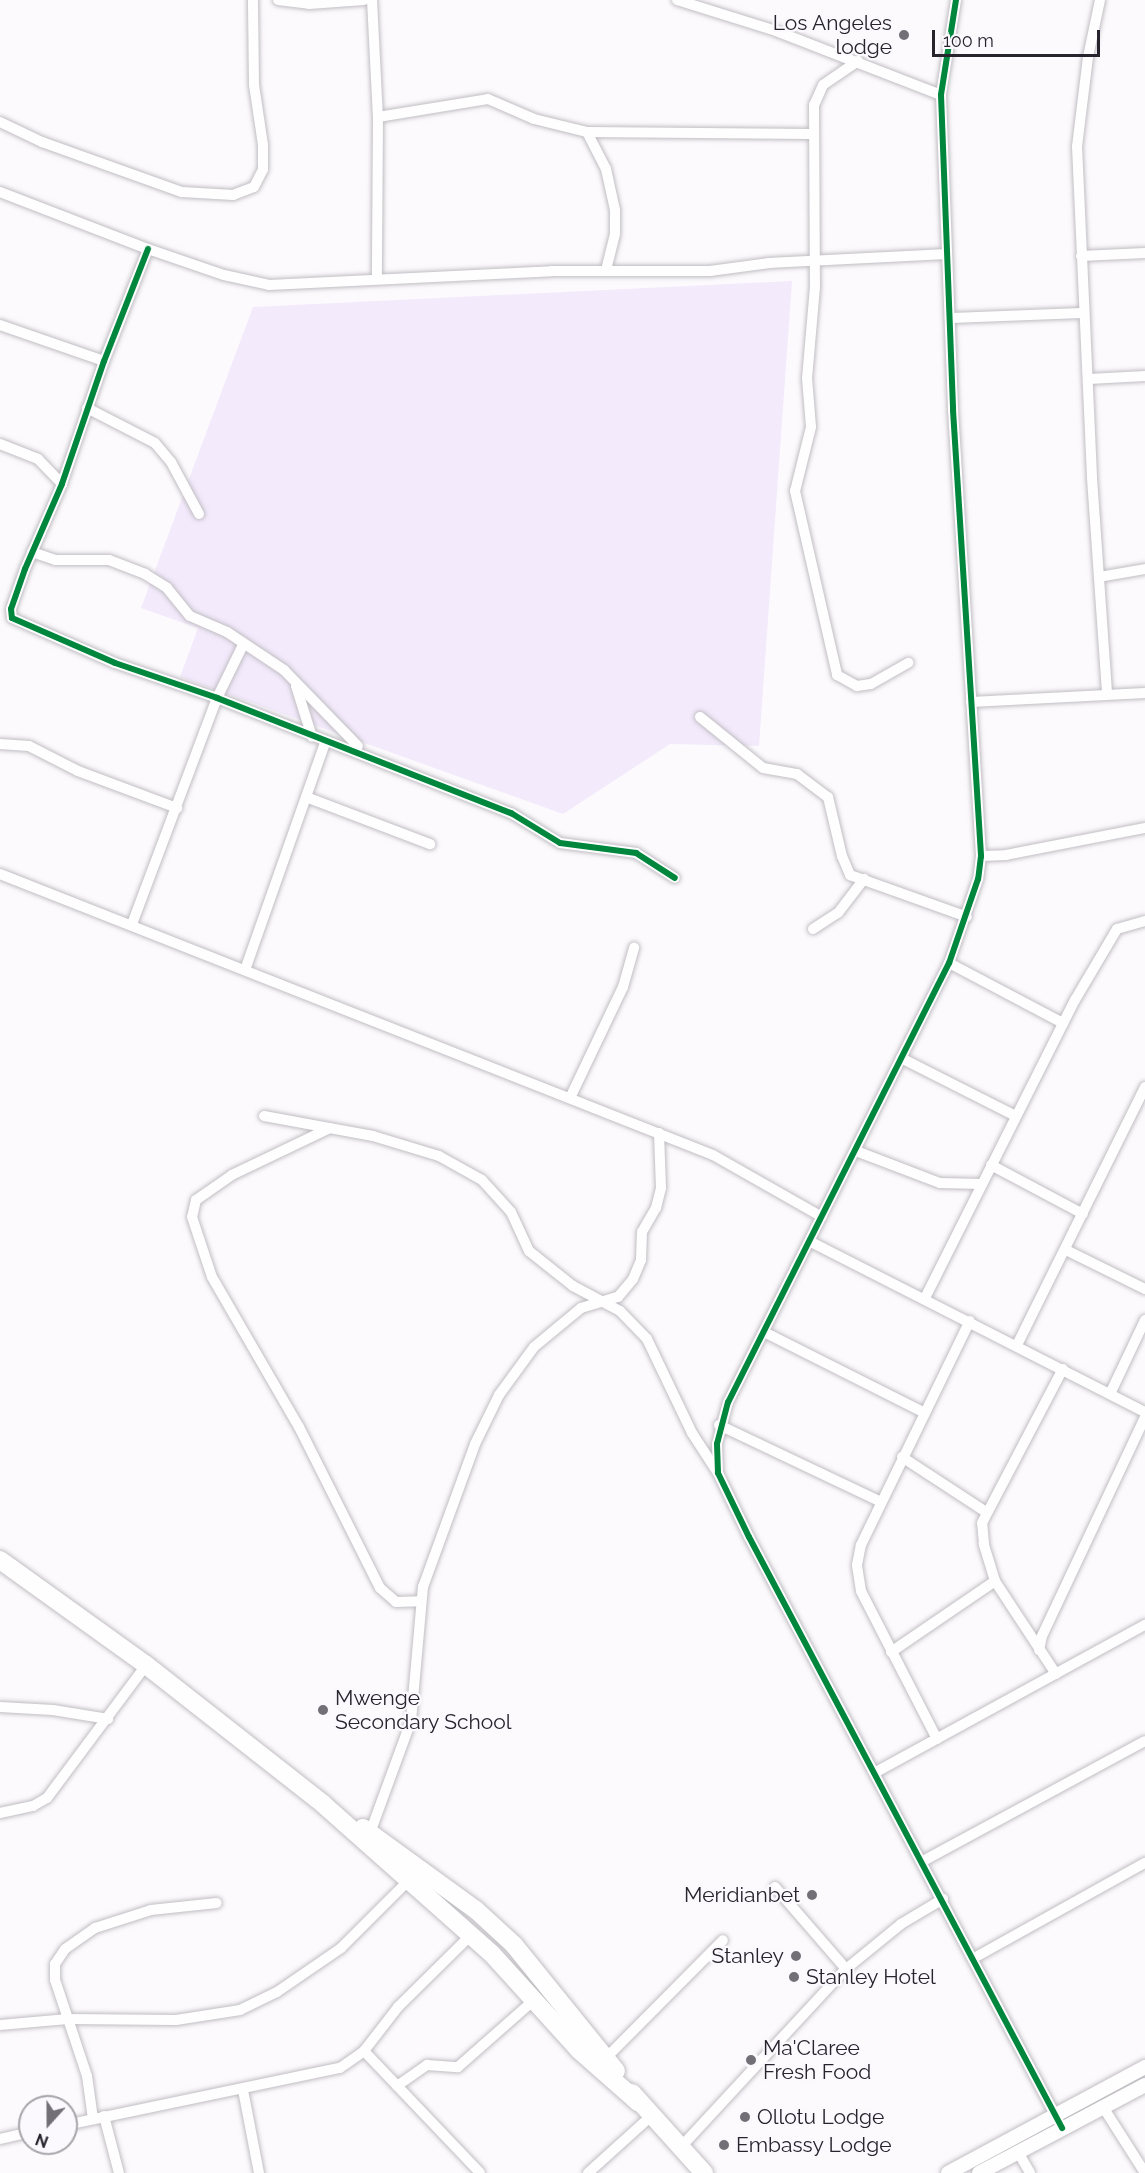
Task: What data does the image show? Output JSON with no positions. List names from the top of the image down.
{
  "places": [
    "Los Angeles lodge",
    "Mwenge Secondary School",
    "Meridianbet",
    "Stanley",
    "Stanley Hotel",
    "Ma'Claree Fresh Food",
    "Ollotu Lodge",
    "Embassy Lodge"
  ],
  "scale_bar": "100 m",
  "north": "bottom"
}
